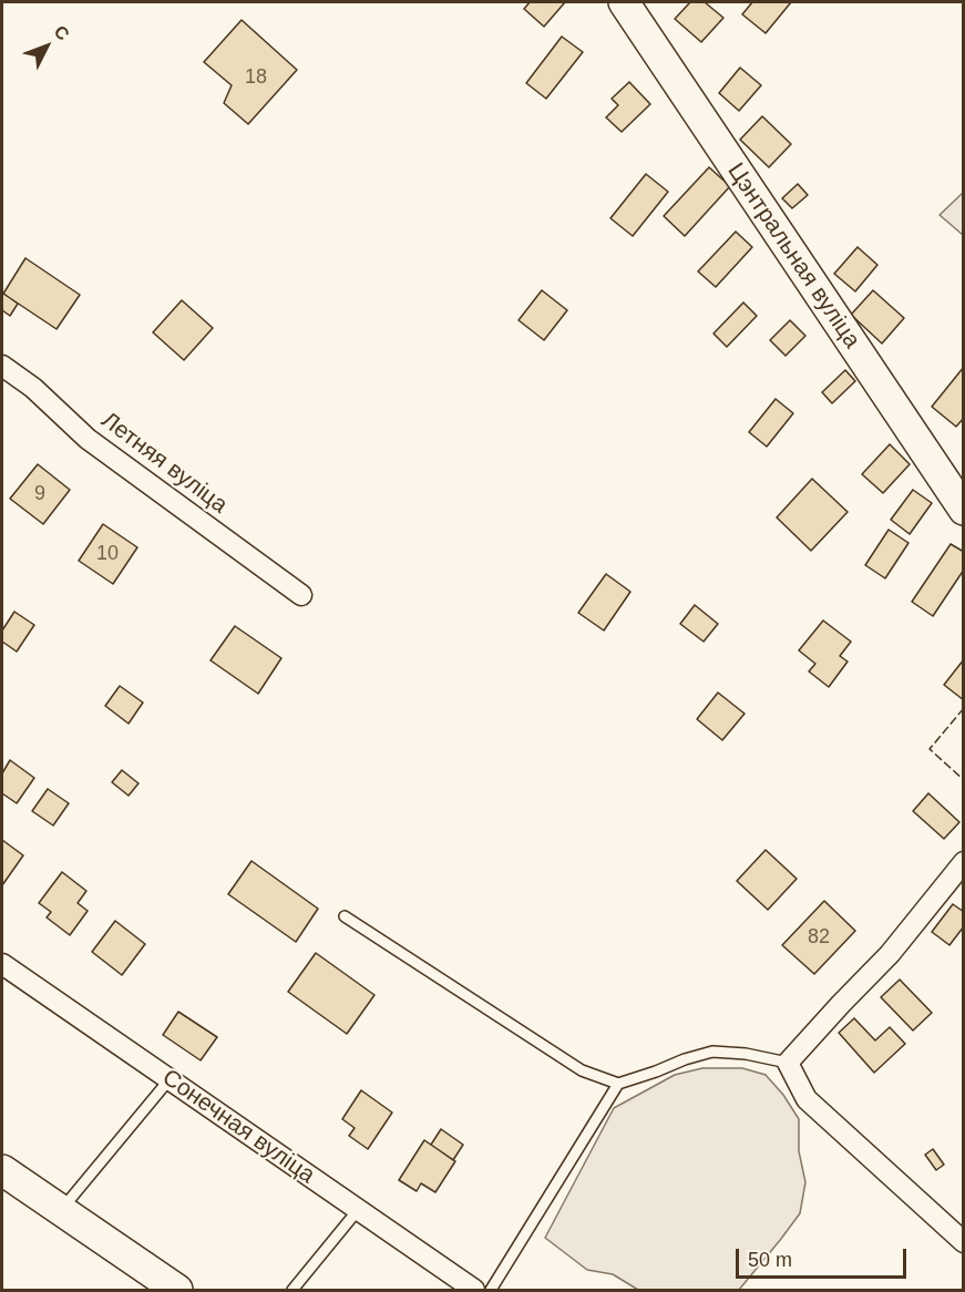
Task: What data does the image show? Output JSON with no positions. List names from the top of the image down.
{
  "streets": {
    "street": ["Цэнтральная вуліца", "Летняя вуліца", "Сонечная вуліца"]
  },
  "house_numbers": [
    "18",
    "9",
    "10",
    "82"
  ],
  "scale_bar": "50 m",
  "north": "top right"
}
